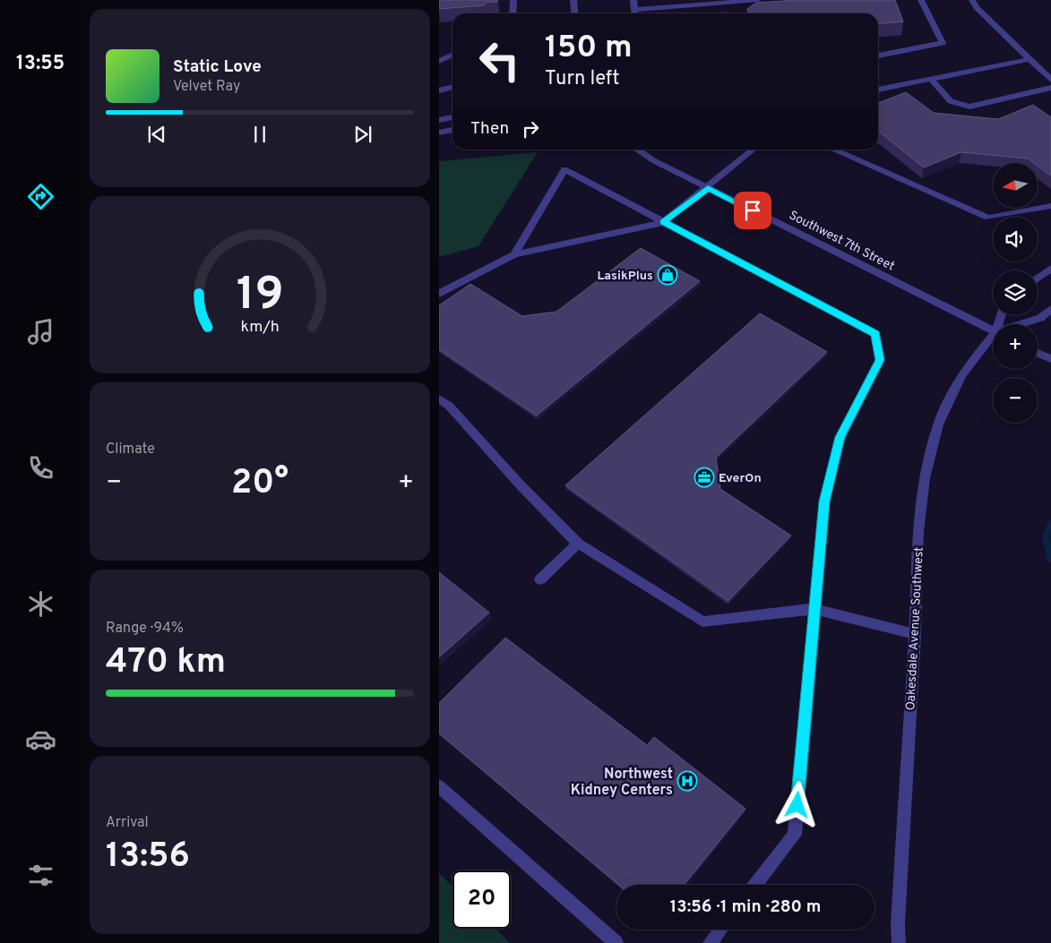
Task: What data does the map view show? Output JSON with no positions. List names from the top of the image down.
{
  "streets": {
    "street": ["Southwest 7th Street", "Oakesdale Avenue Southwest"]
  },
  "places": {
    "shop": ["LasikPlus"],
    "office": ["EverOn"],
    "hospital": ["Northwest Kidney Centers"]
  },
  "north": "left",
  "page": {
    "tabs": "13:55",
    "turn": ["150 m", "Turn left"],
    "song": ["Static Love", "Velvet Ray"],
    "then": "Then",
    "map_buttons": ["+", "−"],
    "tile": [
      "Climate",
      ["Range · 94%", "470 km"],
      ["Arrival", "13:56"]
    ],
    "heat": ["−", "20°", "+"],
    "limit": "20",
    "trip": "13:56 · 1 min · 280 m",
    "gauge": ["19", "km/h"]
  }
}
